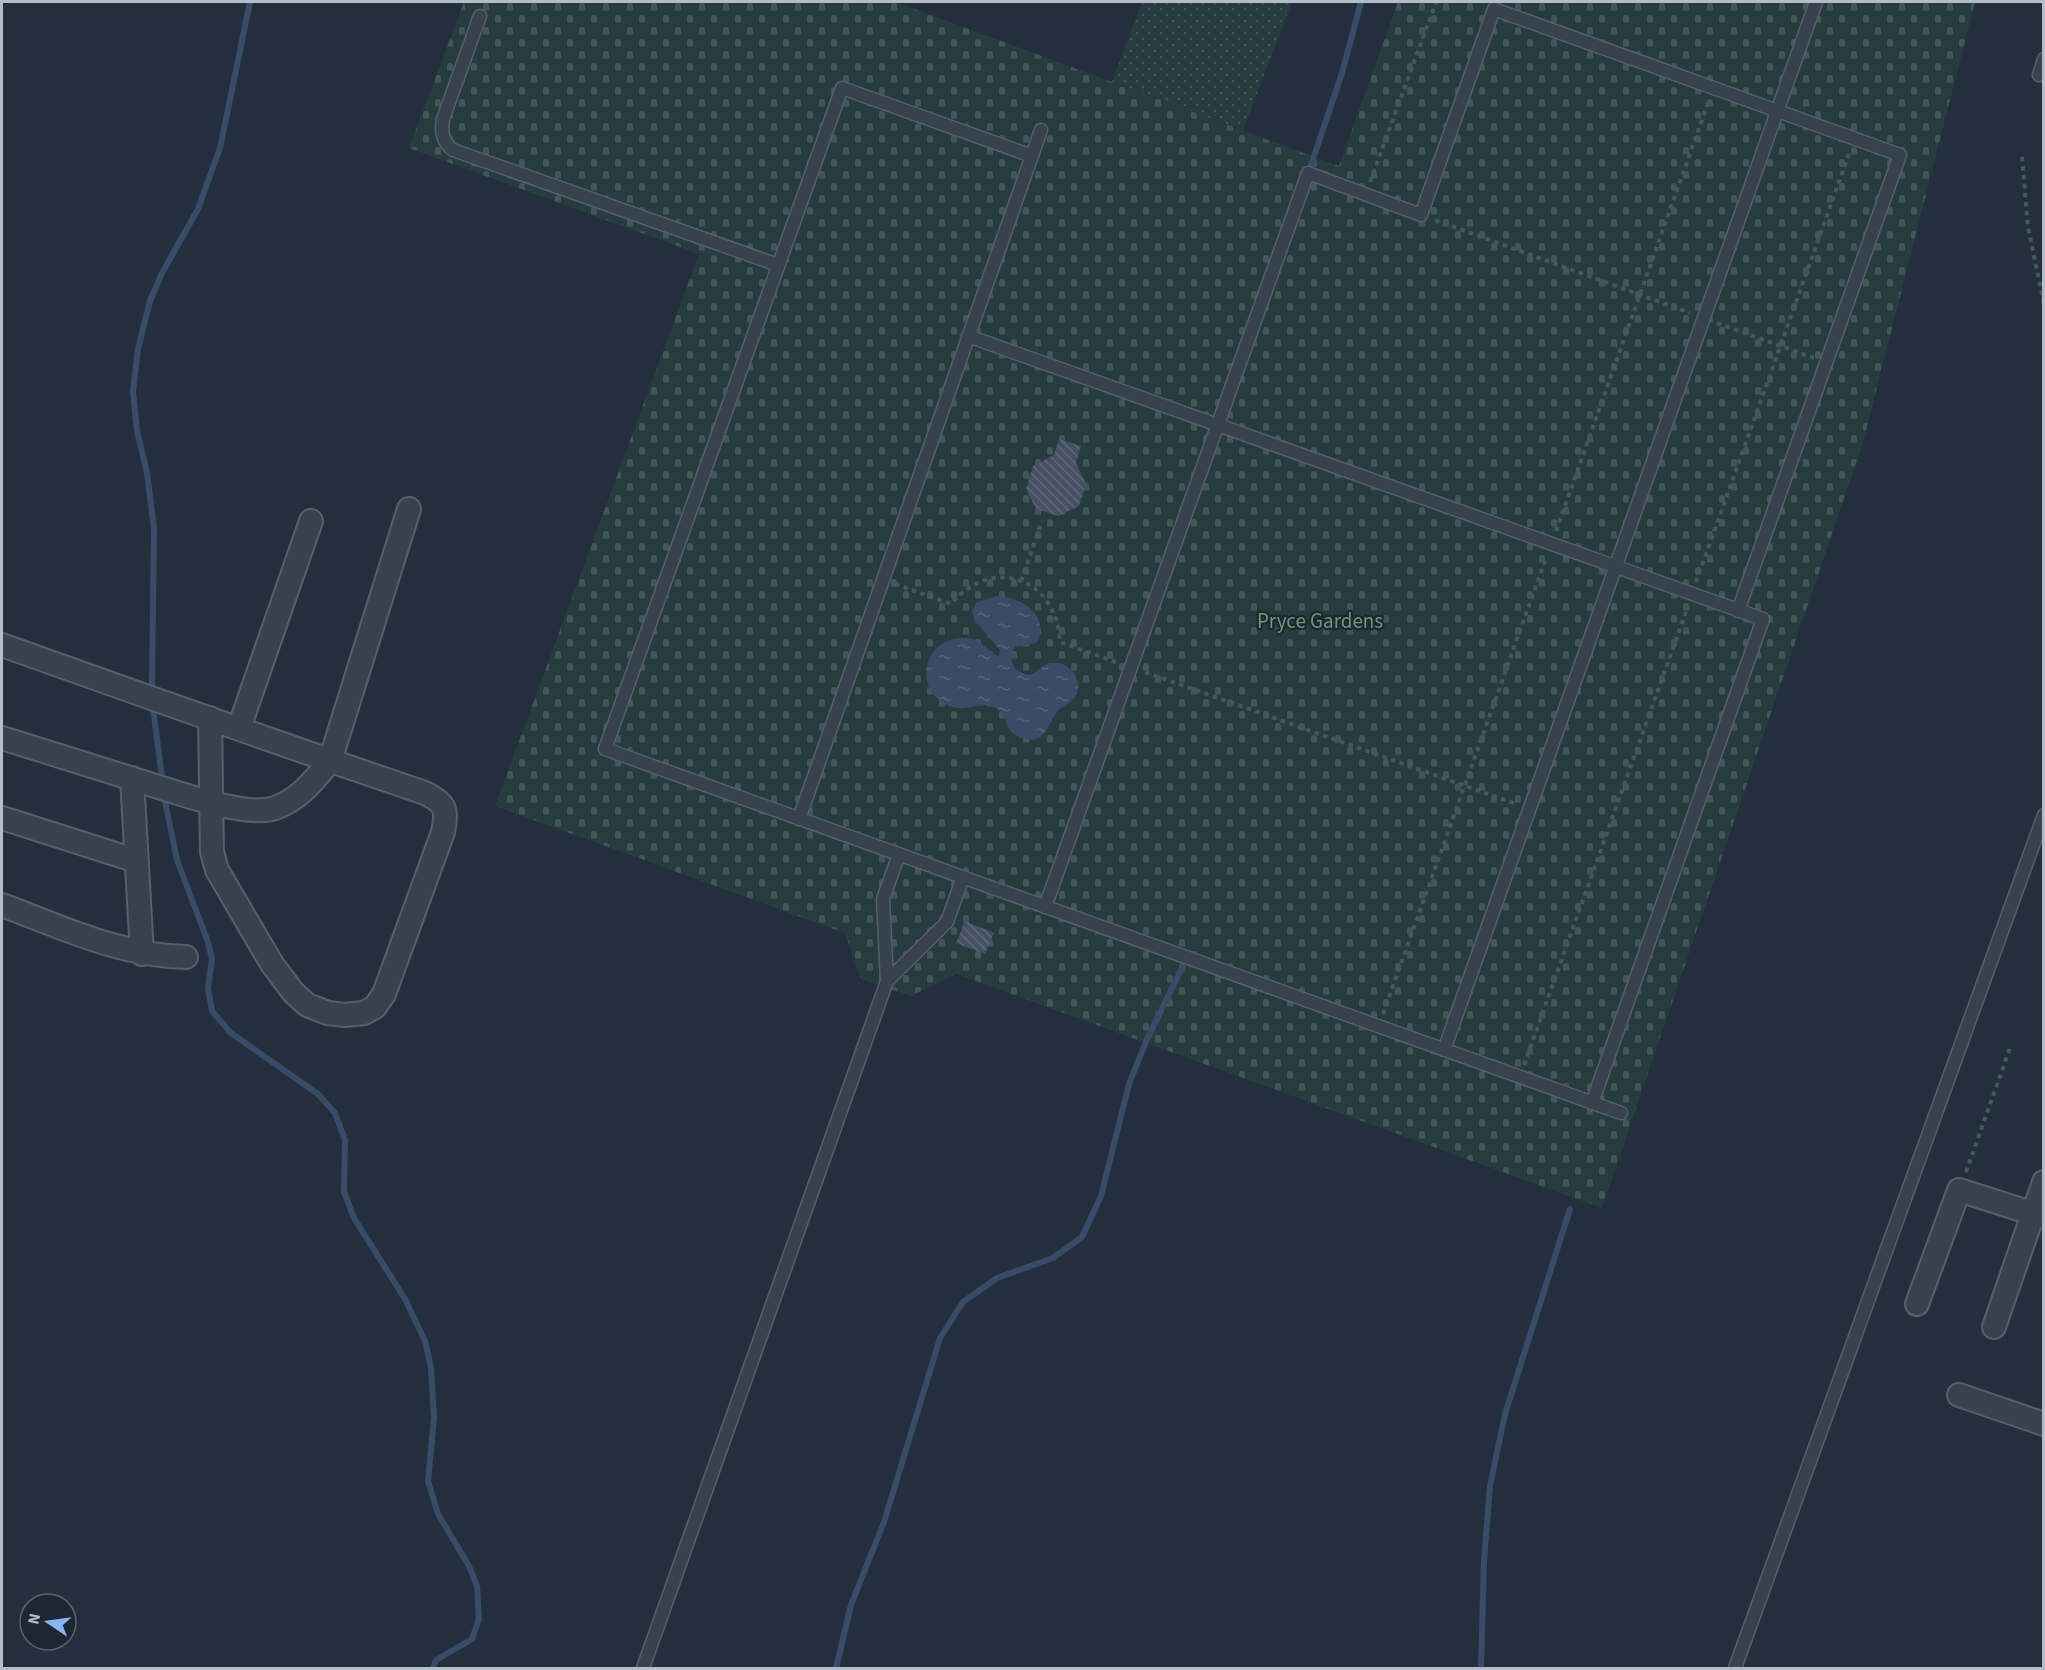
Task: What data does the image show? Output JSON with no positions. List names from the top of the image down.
{
  "parks": ["Pryce Gardens"],
  "north": "left"
}
